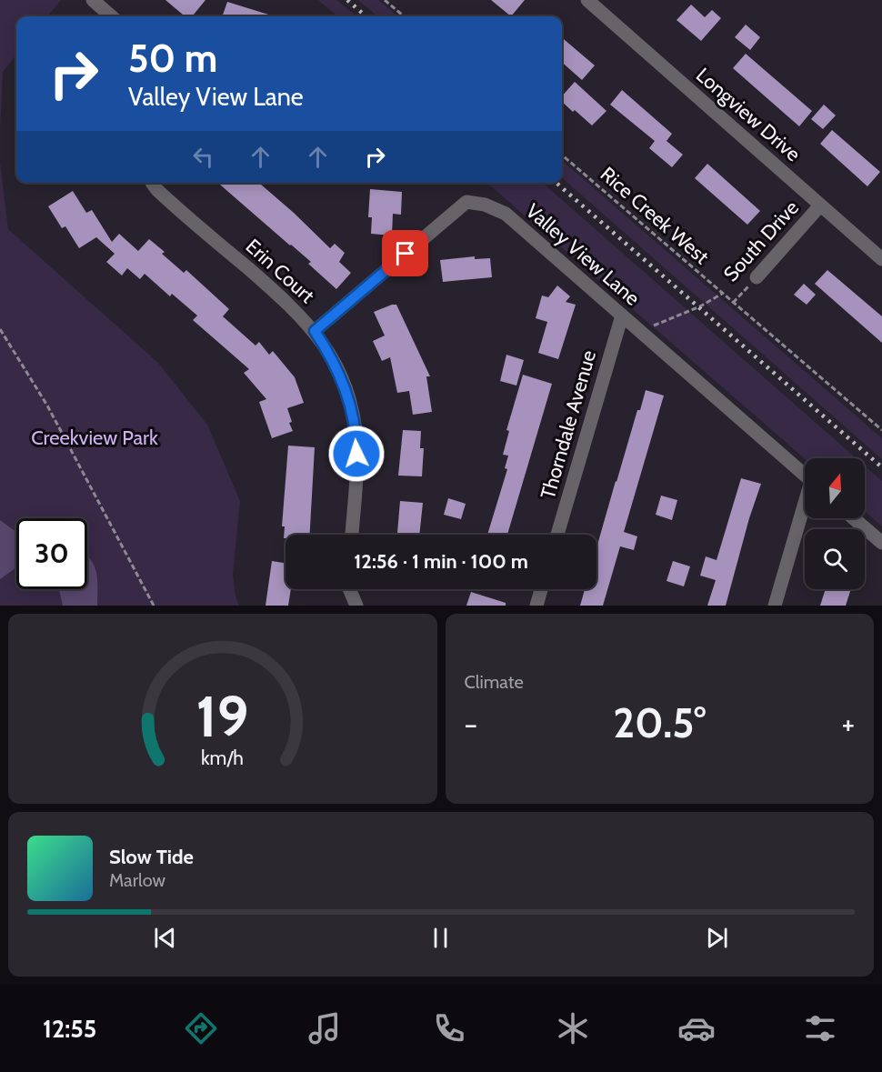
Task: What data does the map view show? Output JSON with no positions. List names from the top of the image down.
{
  "streets": {
    "street": [
      "Longview Drive",
      "South Drive",
      "Valley View Lane",
      "Erin Court",
      "Thorndale Avenue"
    ],
    "path": ["Rice Creek West"]
  },
  "crossings": [
    ["Longview Drive", "South Drive"],
    ["Rice Creek West", "South Drive"],
    ["Valley View Lane", "Erin Court"],
    ["Valley View Lane", "Thorndale Avenue"]
  ],
  "parks": ["Creekview Park"],
  "north": "top",
  "page": {
    "turn": ["50 m", "Valley View Lane"],
    "limit": "30",
    "trip": "12:56 · 1 min · 100 m",
    "tile": "Climate",
    "heat": ["−", "20.5°", "+"],
    "song": ["Slow Tide", "Marlow"],
    "tabs": "12:55",
    "gauge": ["19", "km/h"]
  }
}
